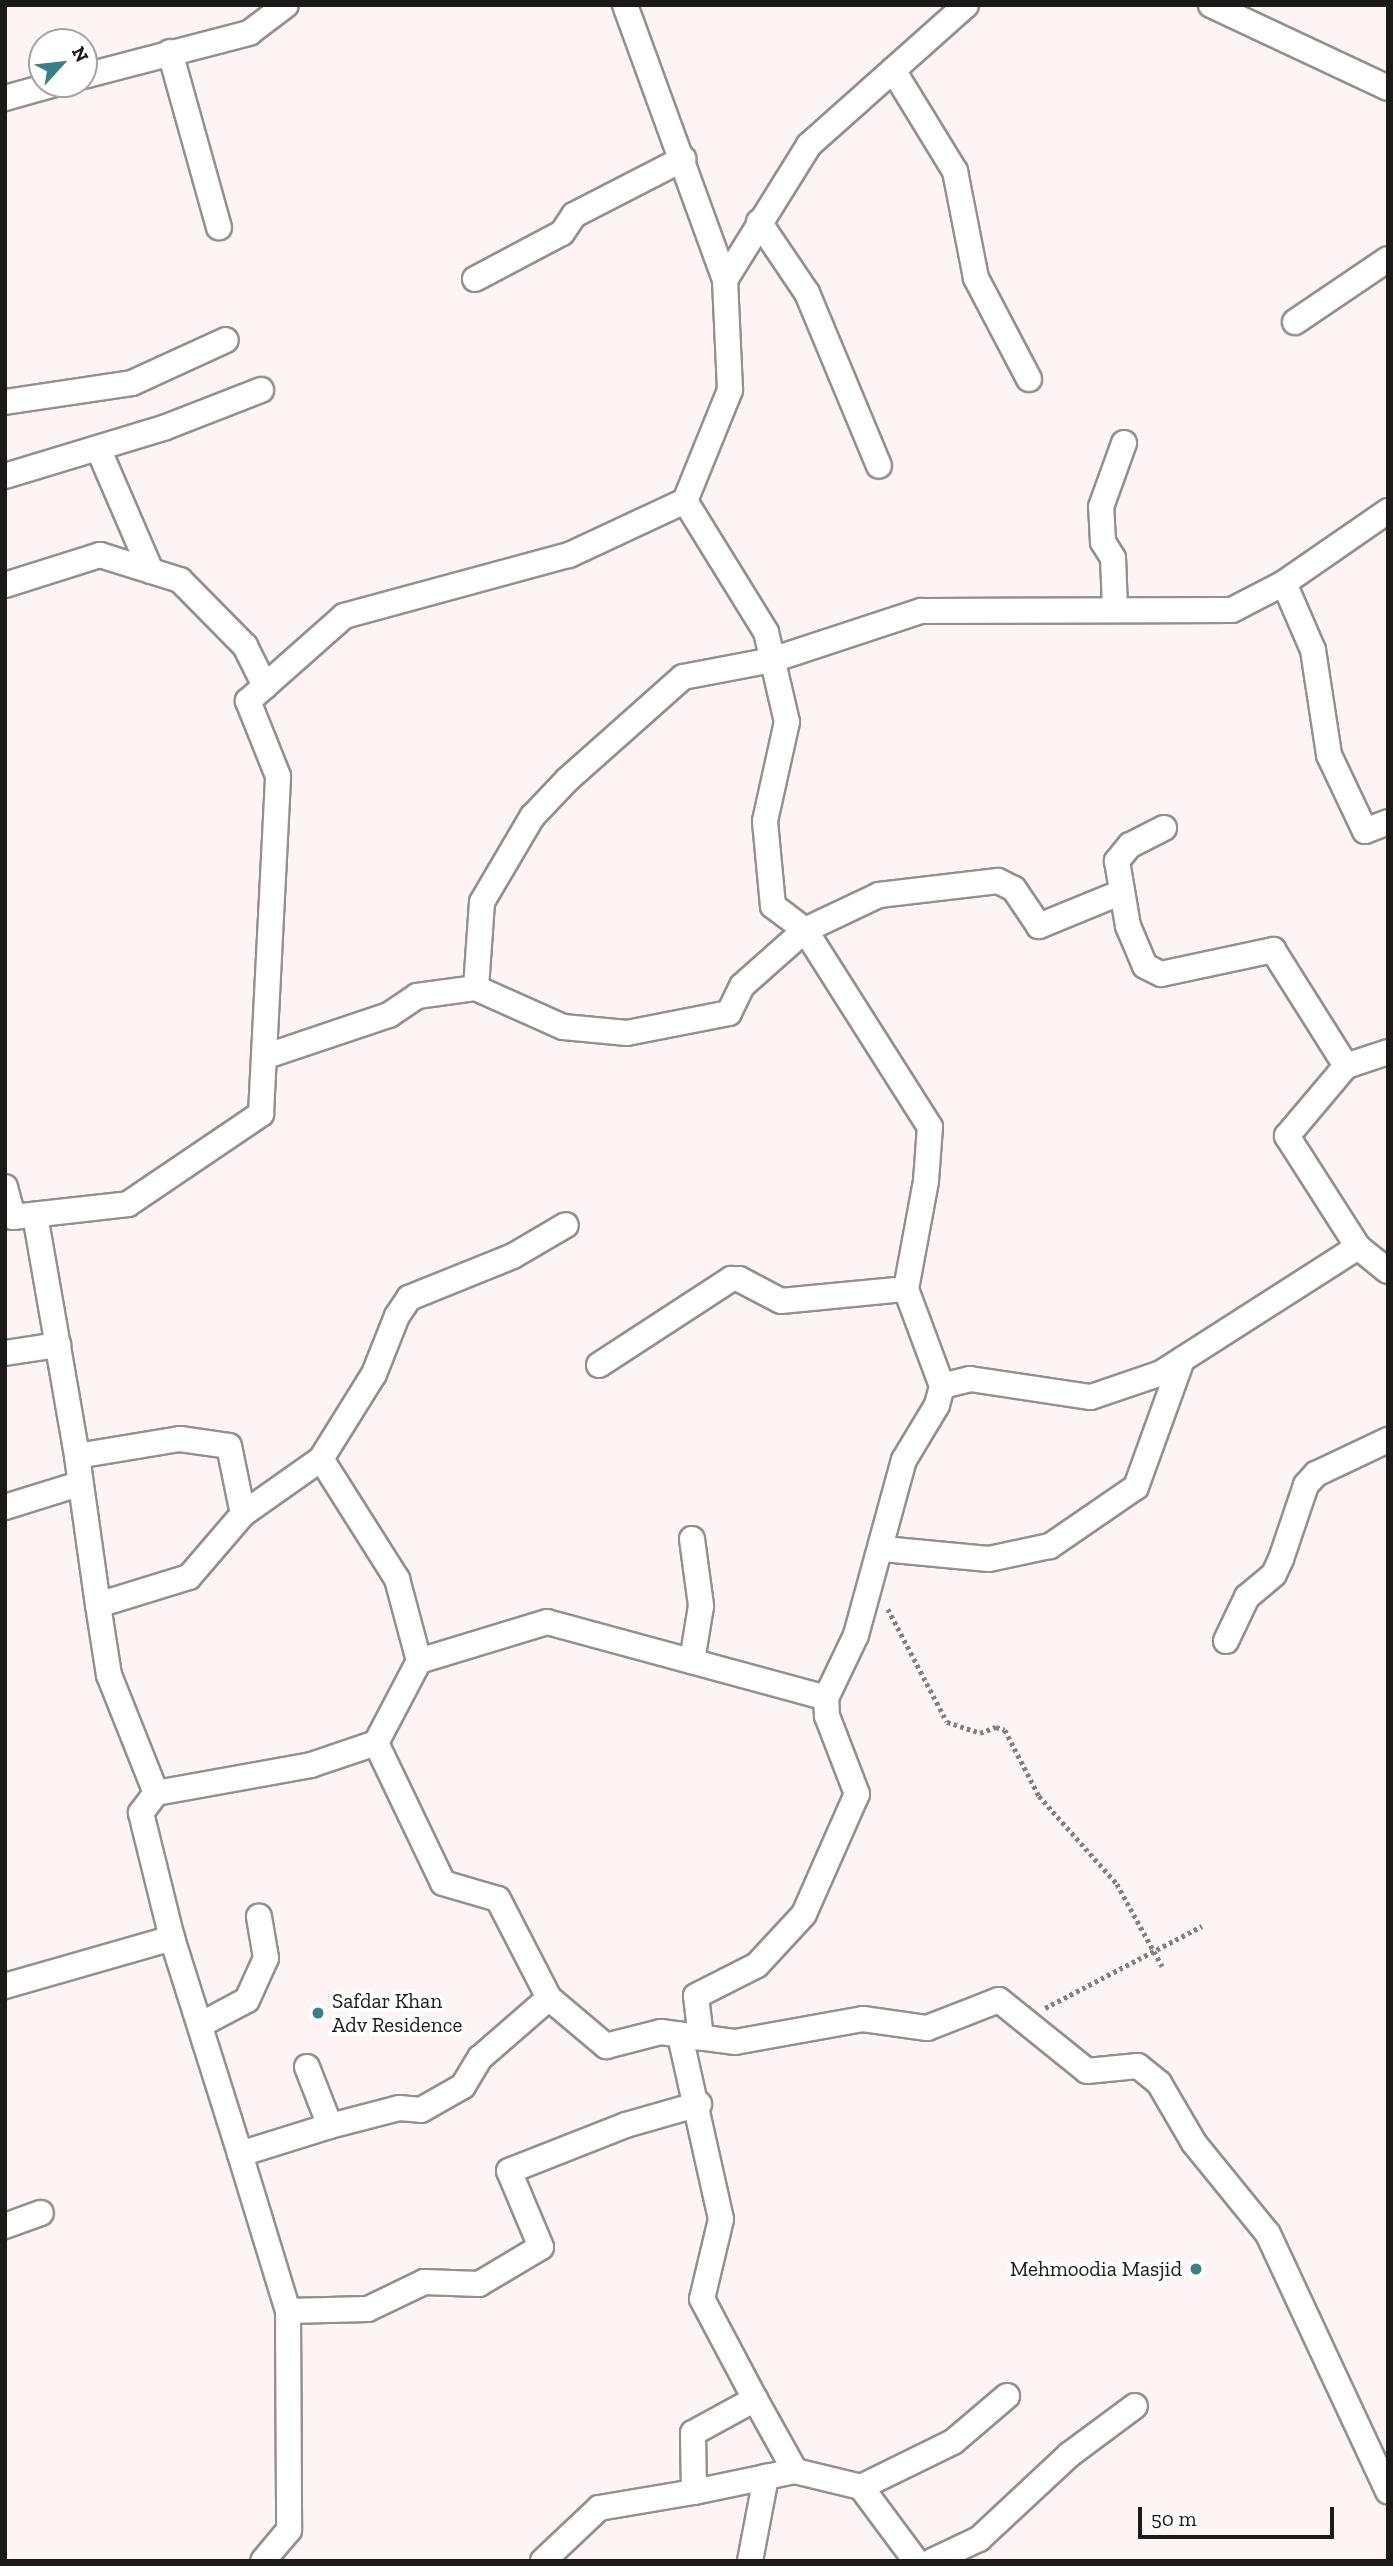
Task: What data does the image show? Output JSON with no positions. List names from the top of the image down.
{
  "places": ["Safdar Khan Adv Residence", "Mehmoodia Masjid"],
  "scale_bar": "50 m",
  "north": "top right"
}
